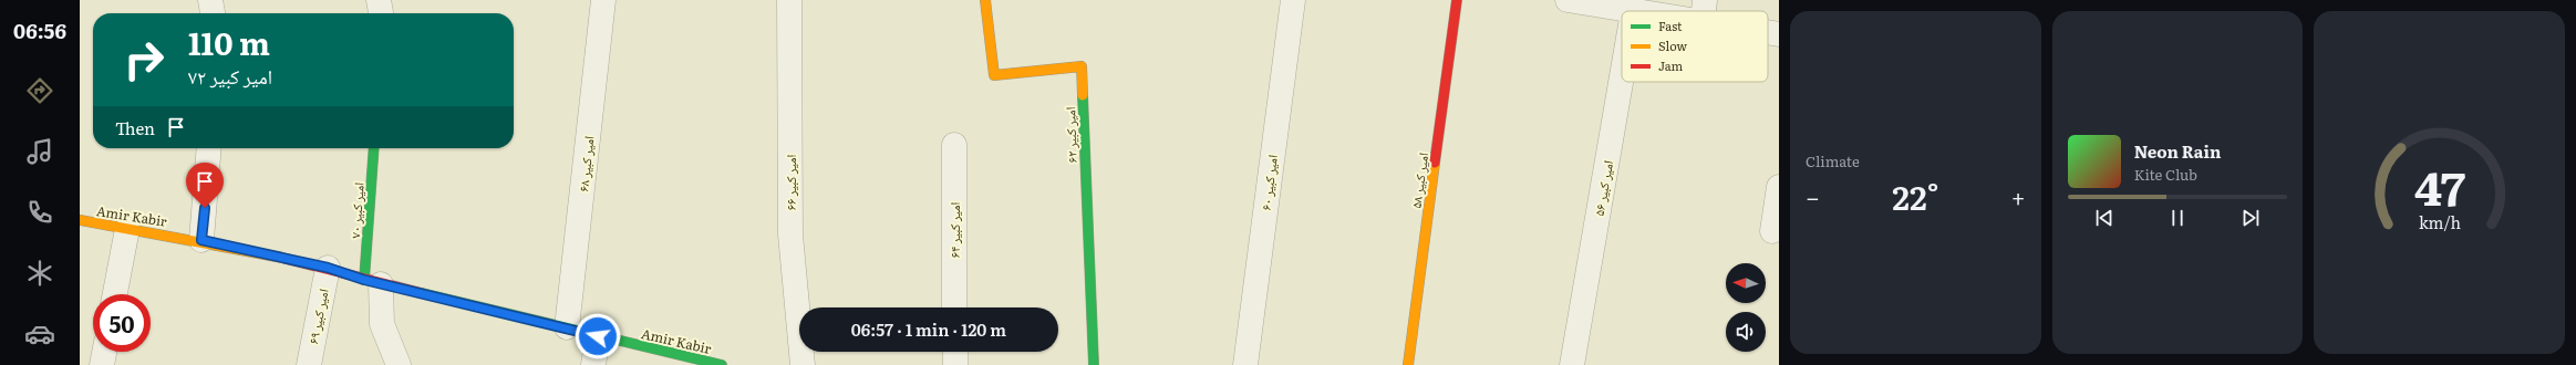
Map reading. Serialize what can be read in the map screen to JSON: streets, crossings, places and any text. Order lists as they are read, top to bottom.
{
  "streets": {
    "street": [
      "امیر کبیر ۶۲",
      "امیر کبیر ۶۸",
      "امیر کبیر ۵۸",
      "امیر کبیر ۶۶",
      "امیر کبیر ۶۰",
      "امیر کبیر ۵۶",
      "امیر کبیر ۷۰",
      "Amir Kabir",
      "امیر کبیر ۶۴",
      "امیر کبیر ۶۹"
    ]
  },
  "crossings": [
    ["امیر کبیر ۶۸", "Amir Kabir"],
    ["امیر کبیر ۷۰", "Amir Kabir"],
    ["Amir Kabir", "امیر کبیر ۶۹"]
  ],
  "legend": ["Fast", "Slow", "Jam"],
  "north": "left",
  "page": {
    "tabs": "06:56",
    "tile": "Climate",
    "turn": ["110 m", "امیر کبیر ۷۲"],
    "then": "Then",
    "song": ["Neon Rain", "Kite Club"],
    "heat": ["−", "22°", "+"],
    "limit": "50",
    "trip": "06:57 · 1 min · 120 m",
    "gauge": ["47", "km/h"]
  }
}
